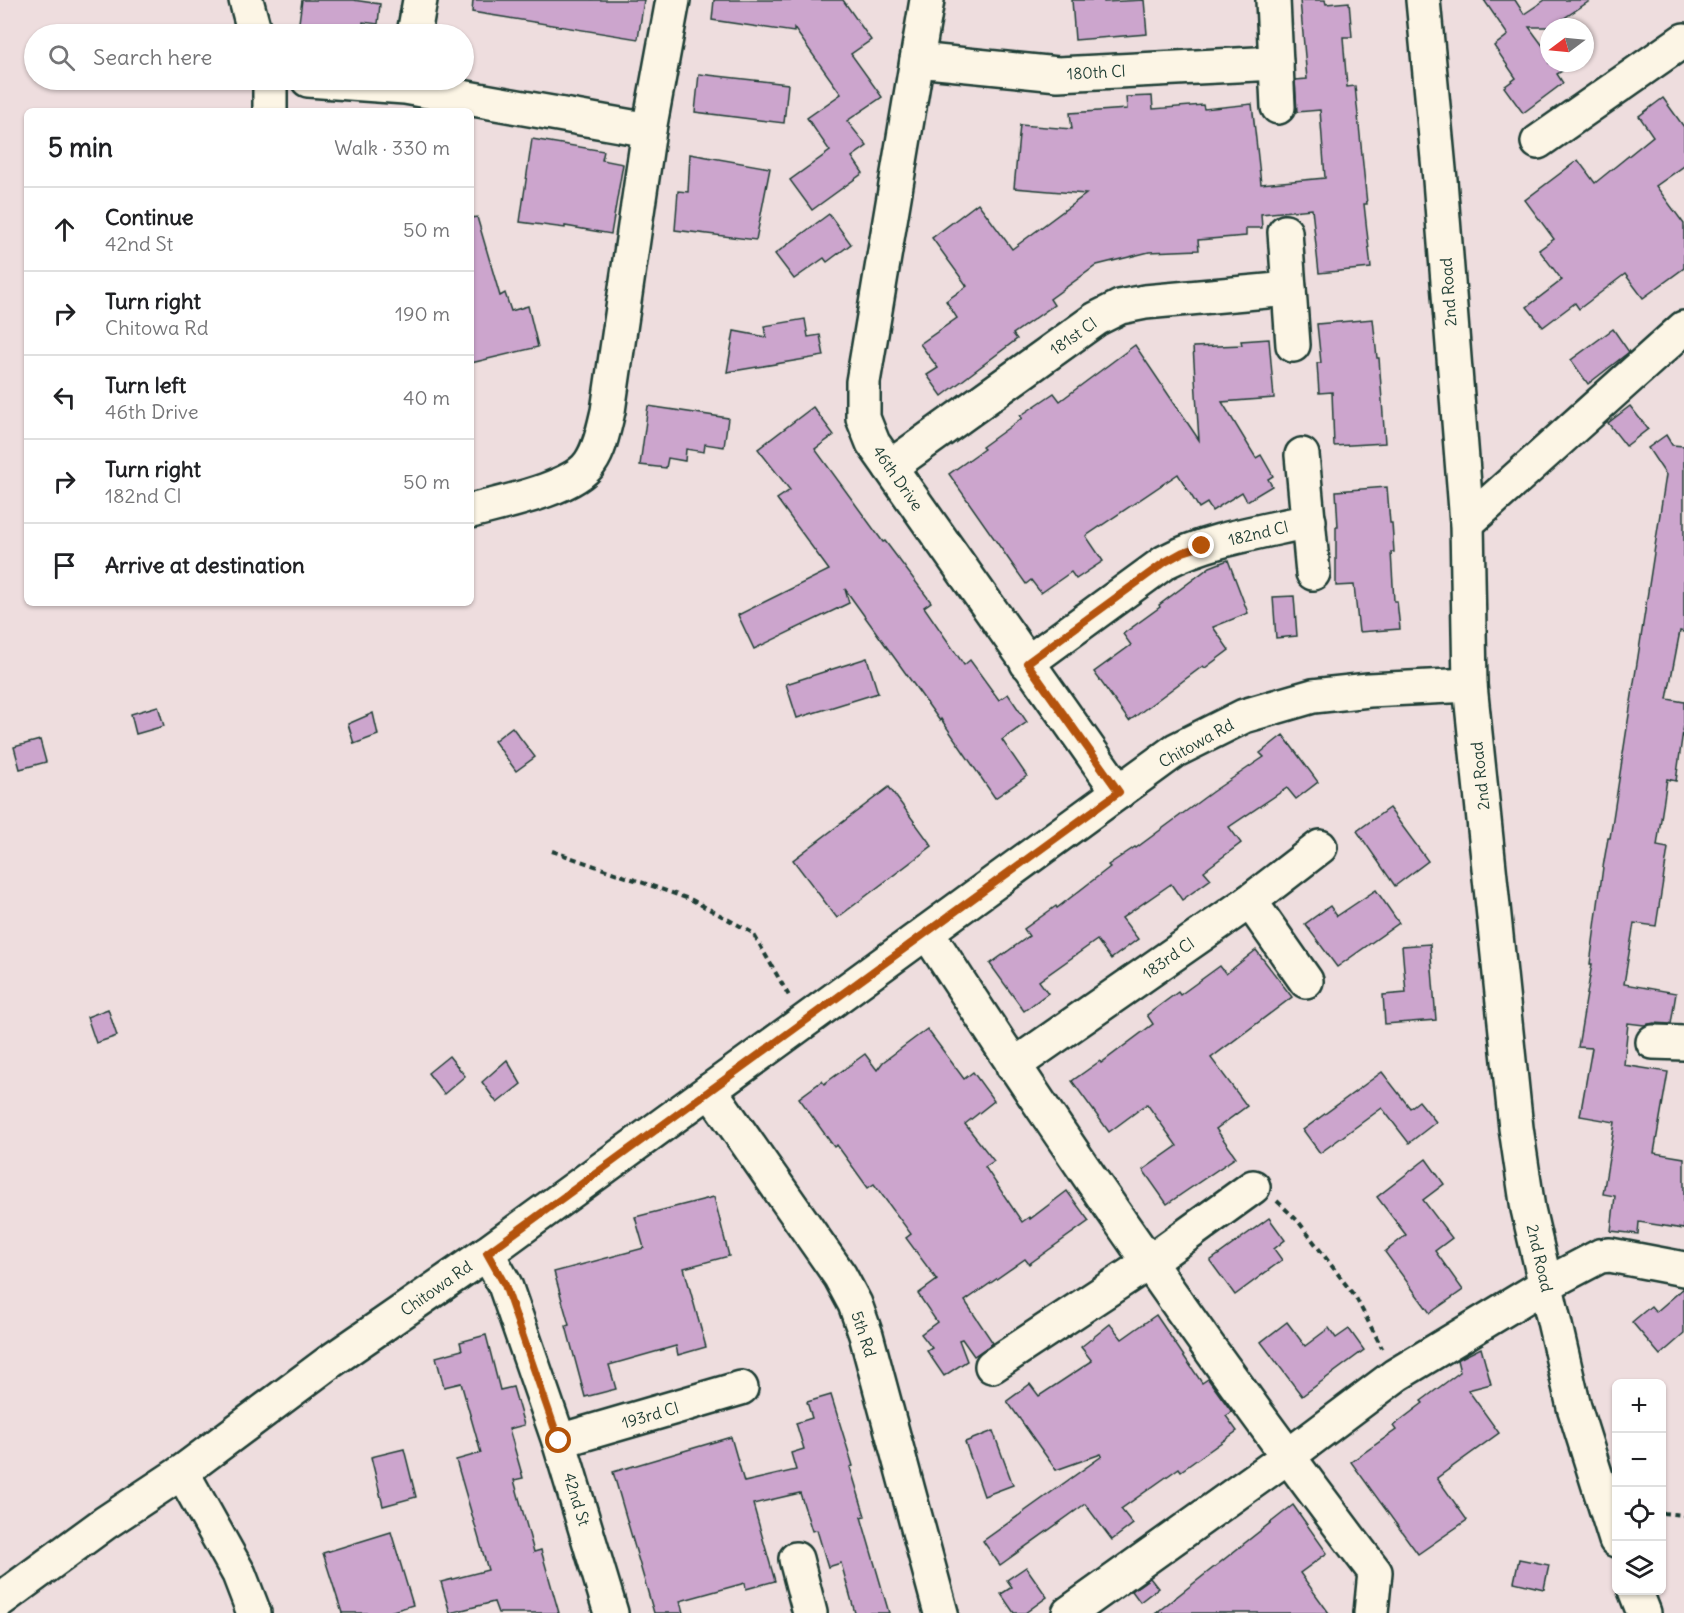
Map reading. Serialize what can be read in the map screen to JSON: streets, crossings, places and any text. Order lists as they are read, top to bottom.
{
  "streets": {
    "street": [
      "180th Cl",
      "2nd Road",
      "181st Cl",
      "46th Drive",
      "182nd Cl",
      "Chitowa Rd",
      "183rd Cl",
      "5th Rd",
      "193rd Cl",
      "42nd St"
    ]
  },
  "crossings": [
    ["180th Cl", "46th Drive"],
    ["2nd Road", "Chitowa Rd"],
    ["181st Cl", "46th Drive"],
    ["46th Drive", "182nd Cl"],
    ["46th Drive", "Chitowa Rd"],
    ["Chitowa Rd", "5th Rd"],
    ["Chitowa Rd", "42nd St"],
    ["193rd Cl", "42nd St"]
  ],
  "north": "left",
  "page": {
    "search": "Search here",
    "heading": ["5 min", "Walk · 330 m"],
    "list": [
      ["Continue", "42nd St", "50 m"],
      ["Turn right", "Chitowa Rd", "190 m"],
      ["Turn left", "46th Drive", "40 m"],
      ["Turn right", "182nd Cl", "50 m"],
      "Arrive at destination"
    ],
    "map_buttons": ["+", "−"]
  }
}
